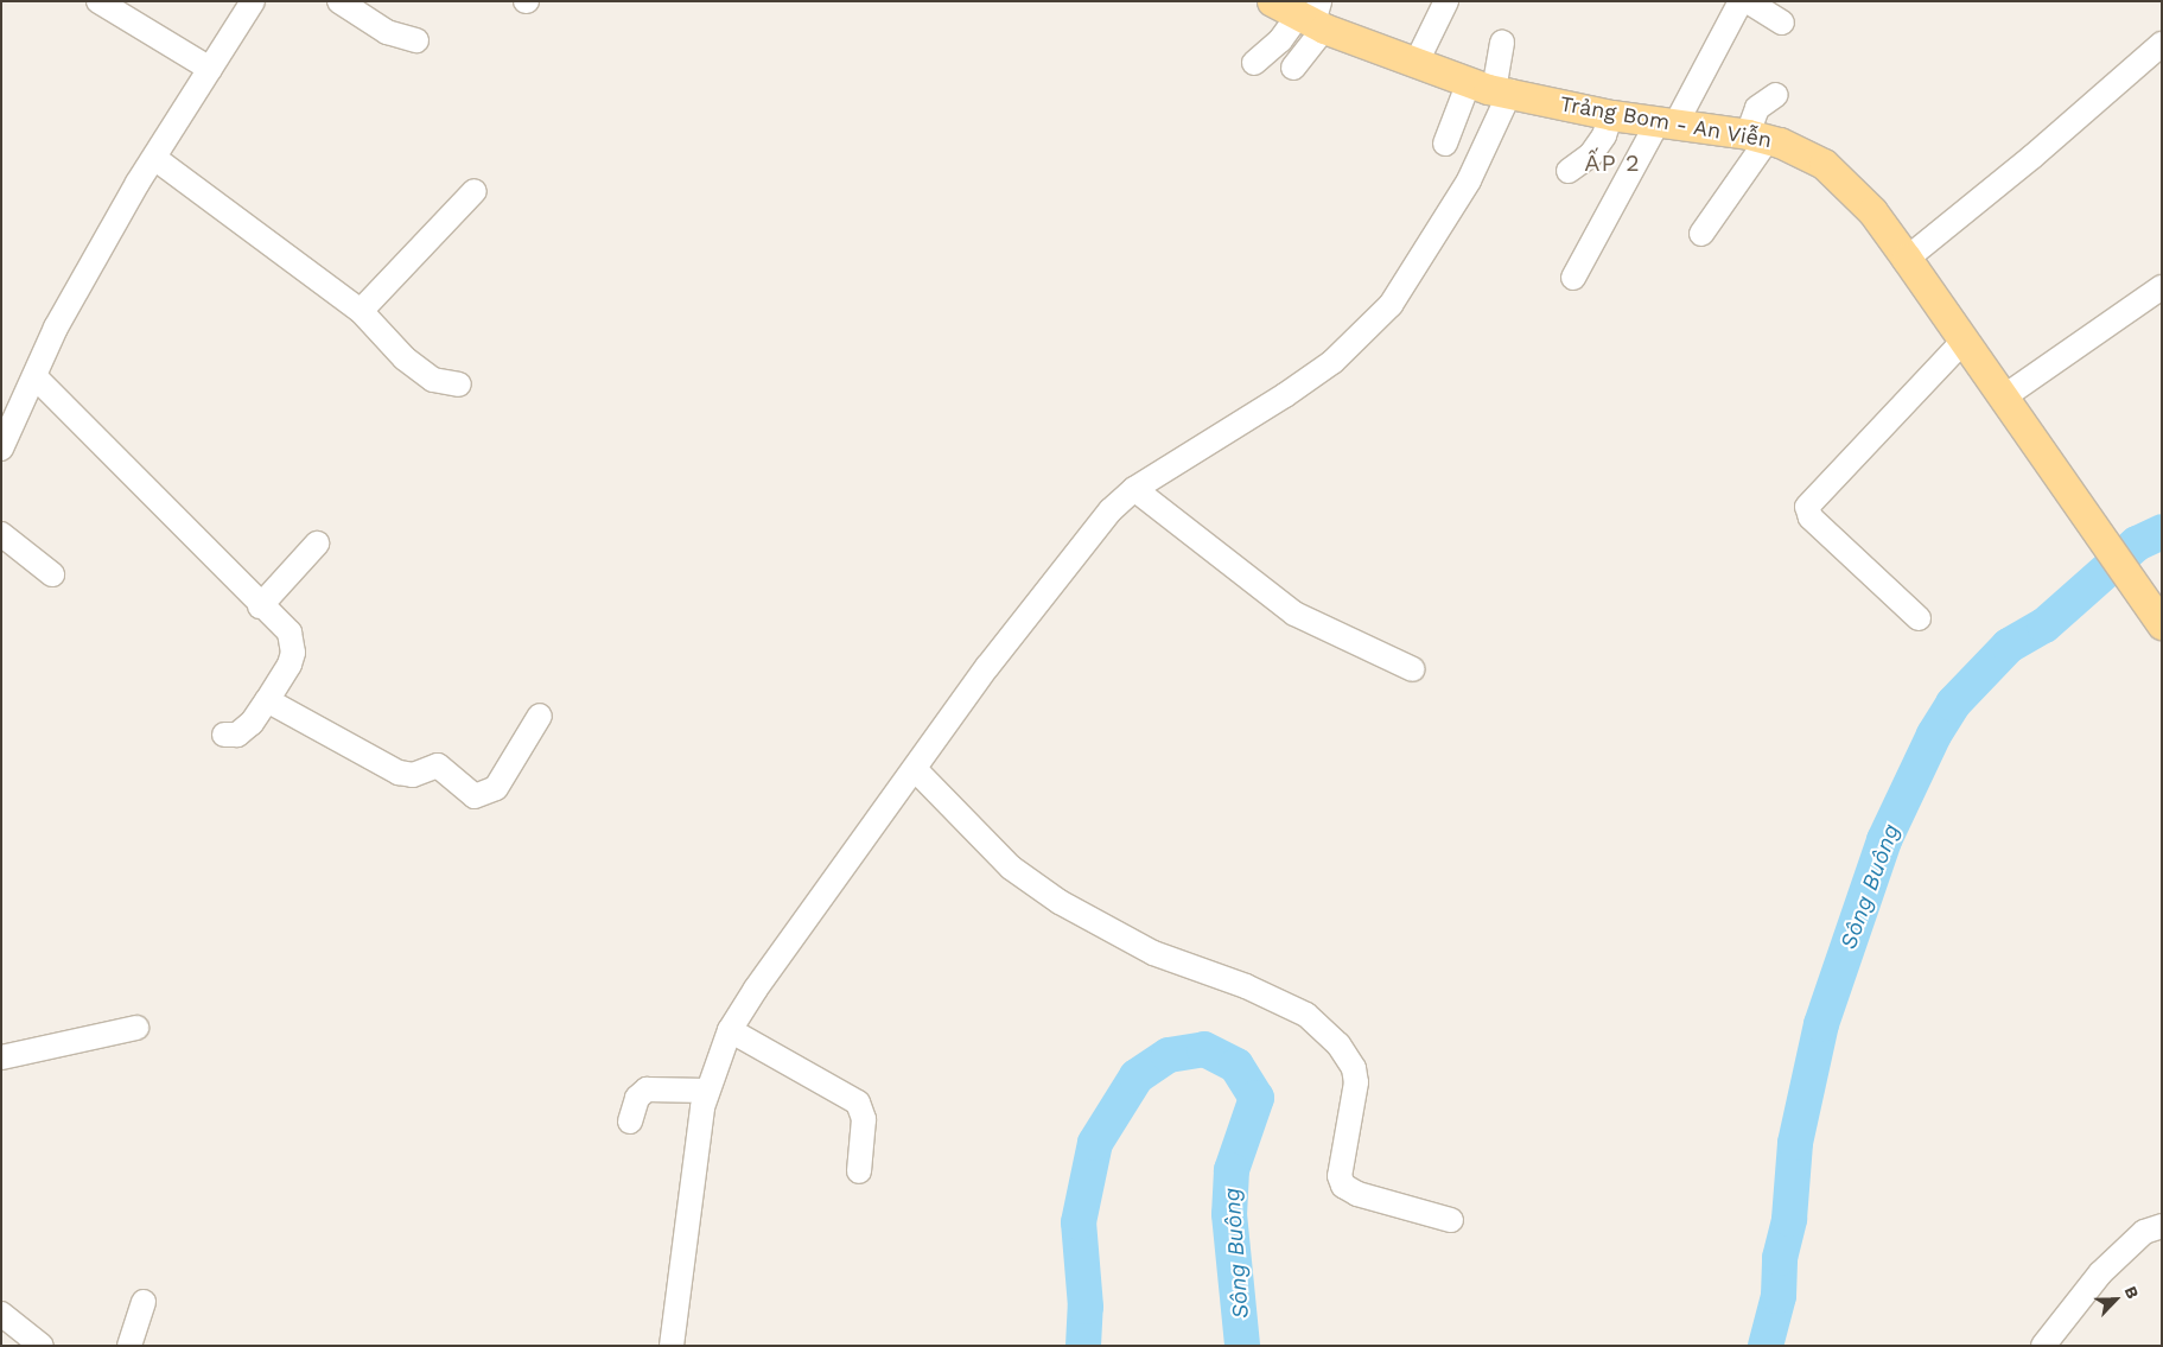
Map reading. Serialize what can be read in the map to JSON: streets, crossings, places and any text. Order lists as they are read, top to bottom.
{
  "streets": {
    "main road": ["Trảng Bom - An Viễn"]
  },
  "districts": ["ẤP 2"],
  "water": ["Sông Buông"],
  "north": "top right"
}
